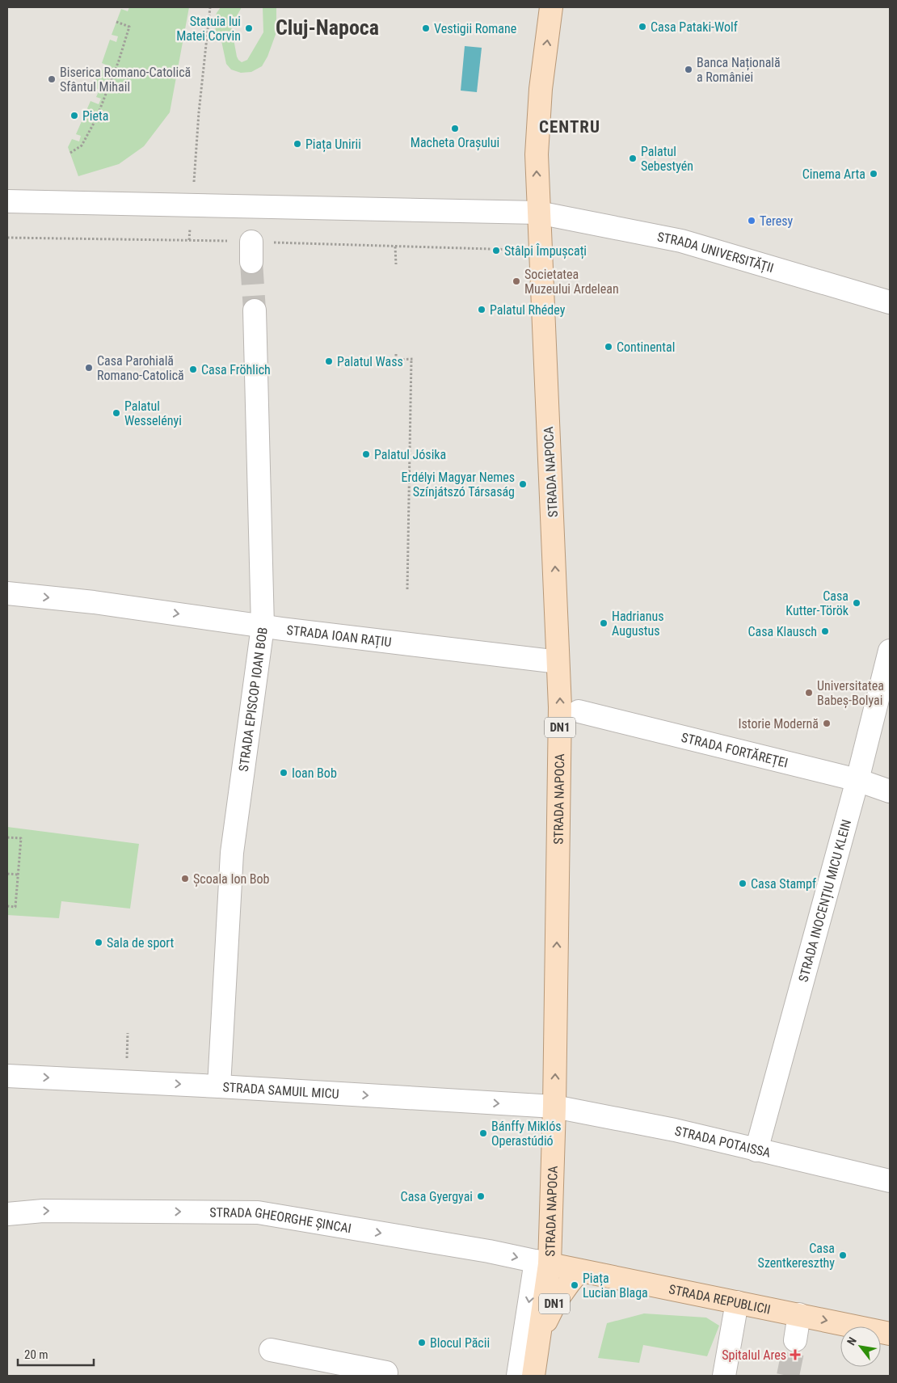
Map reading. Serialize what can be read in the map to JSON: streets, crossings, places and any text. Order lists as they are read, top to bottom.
{
  "streets": {
    "main road": ["STRADA NAPOCA", "DN1", "STRADA REPUBLICII"],
    "street": [
      "STRADA UNIVERSITĂȚII",
      "STRADA IOAN RAȚIU",
      "STRADA EPISCOP IOAN BOB",
      "STRADA FORTĂREȚEI",
      "STRADA INOCENȚIU MICU KLEIN",
      "STRADA SAMUIL MICU",
      "STRADA POTAISSA",
      "STRADA GHEORGHE ȘINCAI"
    ]
  },
  "crossings": [
    ["STRADA UNIVERSITĂȚII", "STRADA NAPOCA"],
    ["STRADA UNIVERSITĂȚII", "DN1"],
    ["STRADA NAPOCA", "DN1"],
    ["STRADA NAPOCA", "STRADA SAMUIL MICU"],
    ["STRADA NAPOCA", "STRADA POTAISSA"],
    ["STRADA NAPOCA", "STRADA GHEORGHE ȘINCAI"],
    ["STRADA NAPOCA", "STRADA REPUBLICII"],
    ["STRADA IOAN RAȚIU", "STRADA EPISCOP IOAN BOB"],
    ["STRADA EPISCOP IOAN BOB", "STRADA SAMUIL MICU"],
    ["DN1", "STRADA GHEORGHE ȘINCAI"],
    ["DN1", "STRADA REPUBLICII"],
    ["STRADA FORTĂREȚEI", "STRADA INOCENȚIU MICU KLEIN"],
    ["STRADA INOCENȚIU MICU KLEIN", "STRADA POTAISSA"],
    ["STRADA SAMUIL MICU", "STRADA POTAISSA"],
    ["STRADA GHEORGHE ȘINCAI", "STRADA REPUBLICII"]
  ],
  "one_way": [
    "STRADA NAPOCA",
    "STRADA IOAN RAȚIU",
    "STRADA SAMUIL MICU",
    "STRADA GHEORGHE ȘINCAI"
  ],
  "districts": ["Cluj-Napoca", "CENTRU"],
  "places": {
    "other": [
      "Casa Pataki-Wolf",
      "Statuia lui Matei Corvin",
      "Vestigii Romane",
      "Banca Națională a României",
      "Biserica Romano-Catolică Sfântul Mihail",
      "Pieta",
      "Macheta Orașului",
      "Piața Unirii",
      "Palatul Sebestyén",
      "Cinema Arta",
      "Teresy",
      "Stâlpi Împușcați",
      "Societatea Muzeului Ardelean",
      "Palatul Rhédey",
      "Continental",
      "Palatul Wass",
      "Casa Parohială Romano-Catolică",
      "Casa Fröhlich",
      "Palatul Wesselényi",
      "Palatul Jósika",
      "Erdélyi Magyar Nemes Színjátszó Társaság",
      "Casa Kutter-Török",
      "Hadrianus Augustus",
      "Casa Klausch",
      "Universitatea Babeș-Bolyai",
      "Istorie Modernă",
      "Ioan Bob",
      "Școala Ion Bob",
      "Casa Stampf",
      "Sala de sport",
      "Bánffy Miklós Operastúdió",
      "Casa Gyergyai",
      "Casa Szentkereszthy",
      "Piața Lucian Blaga",
      "Blocul Păcii"
    ],
    "health": ["Spitalul Ares"]
  },
  "scale_bar": "20 m",
  "north": "top left"
}
